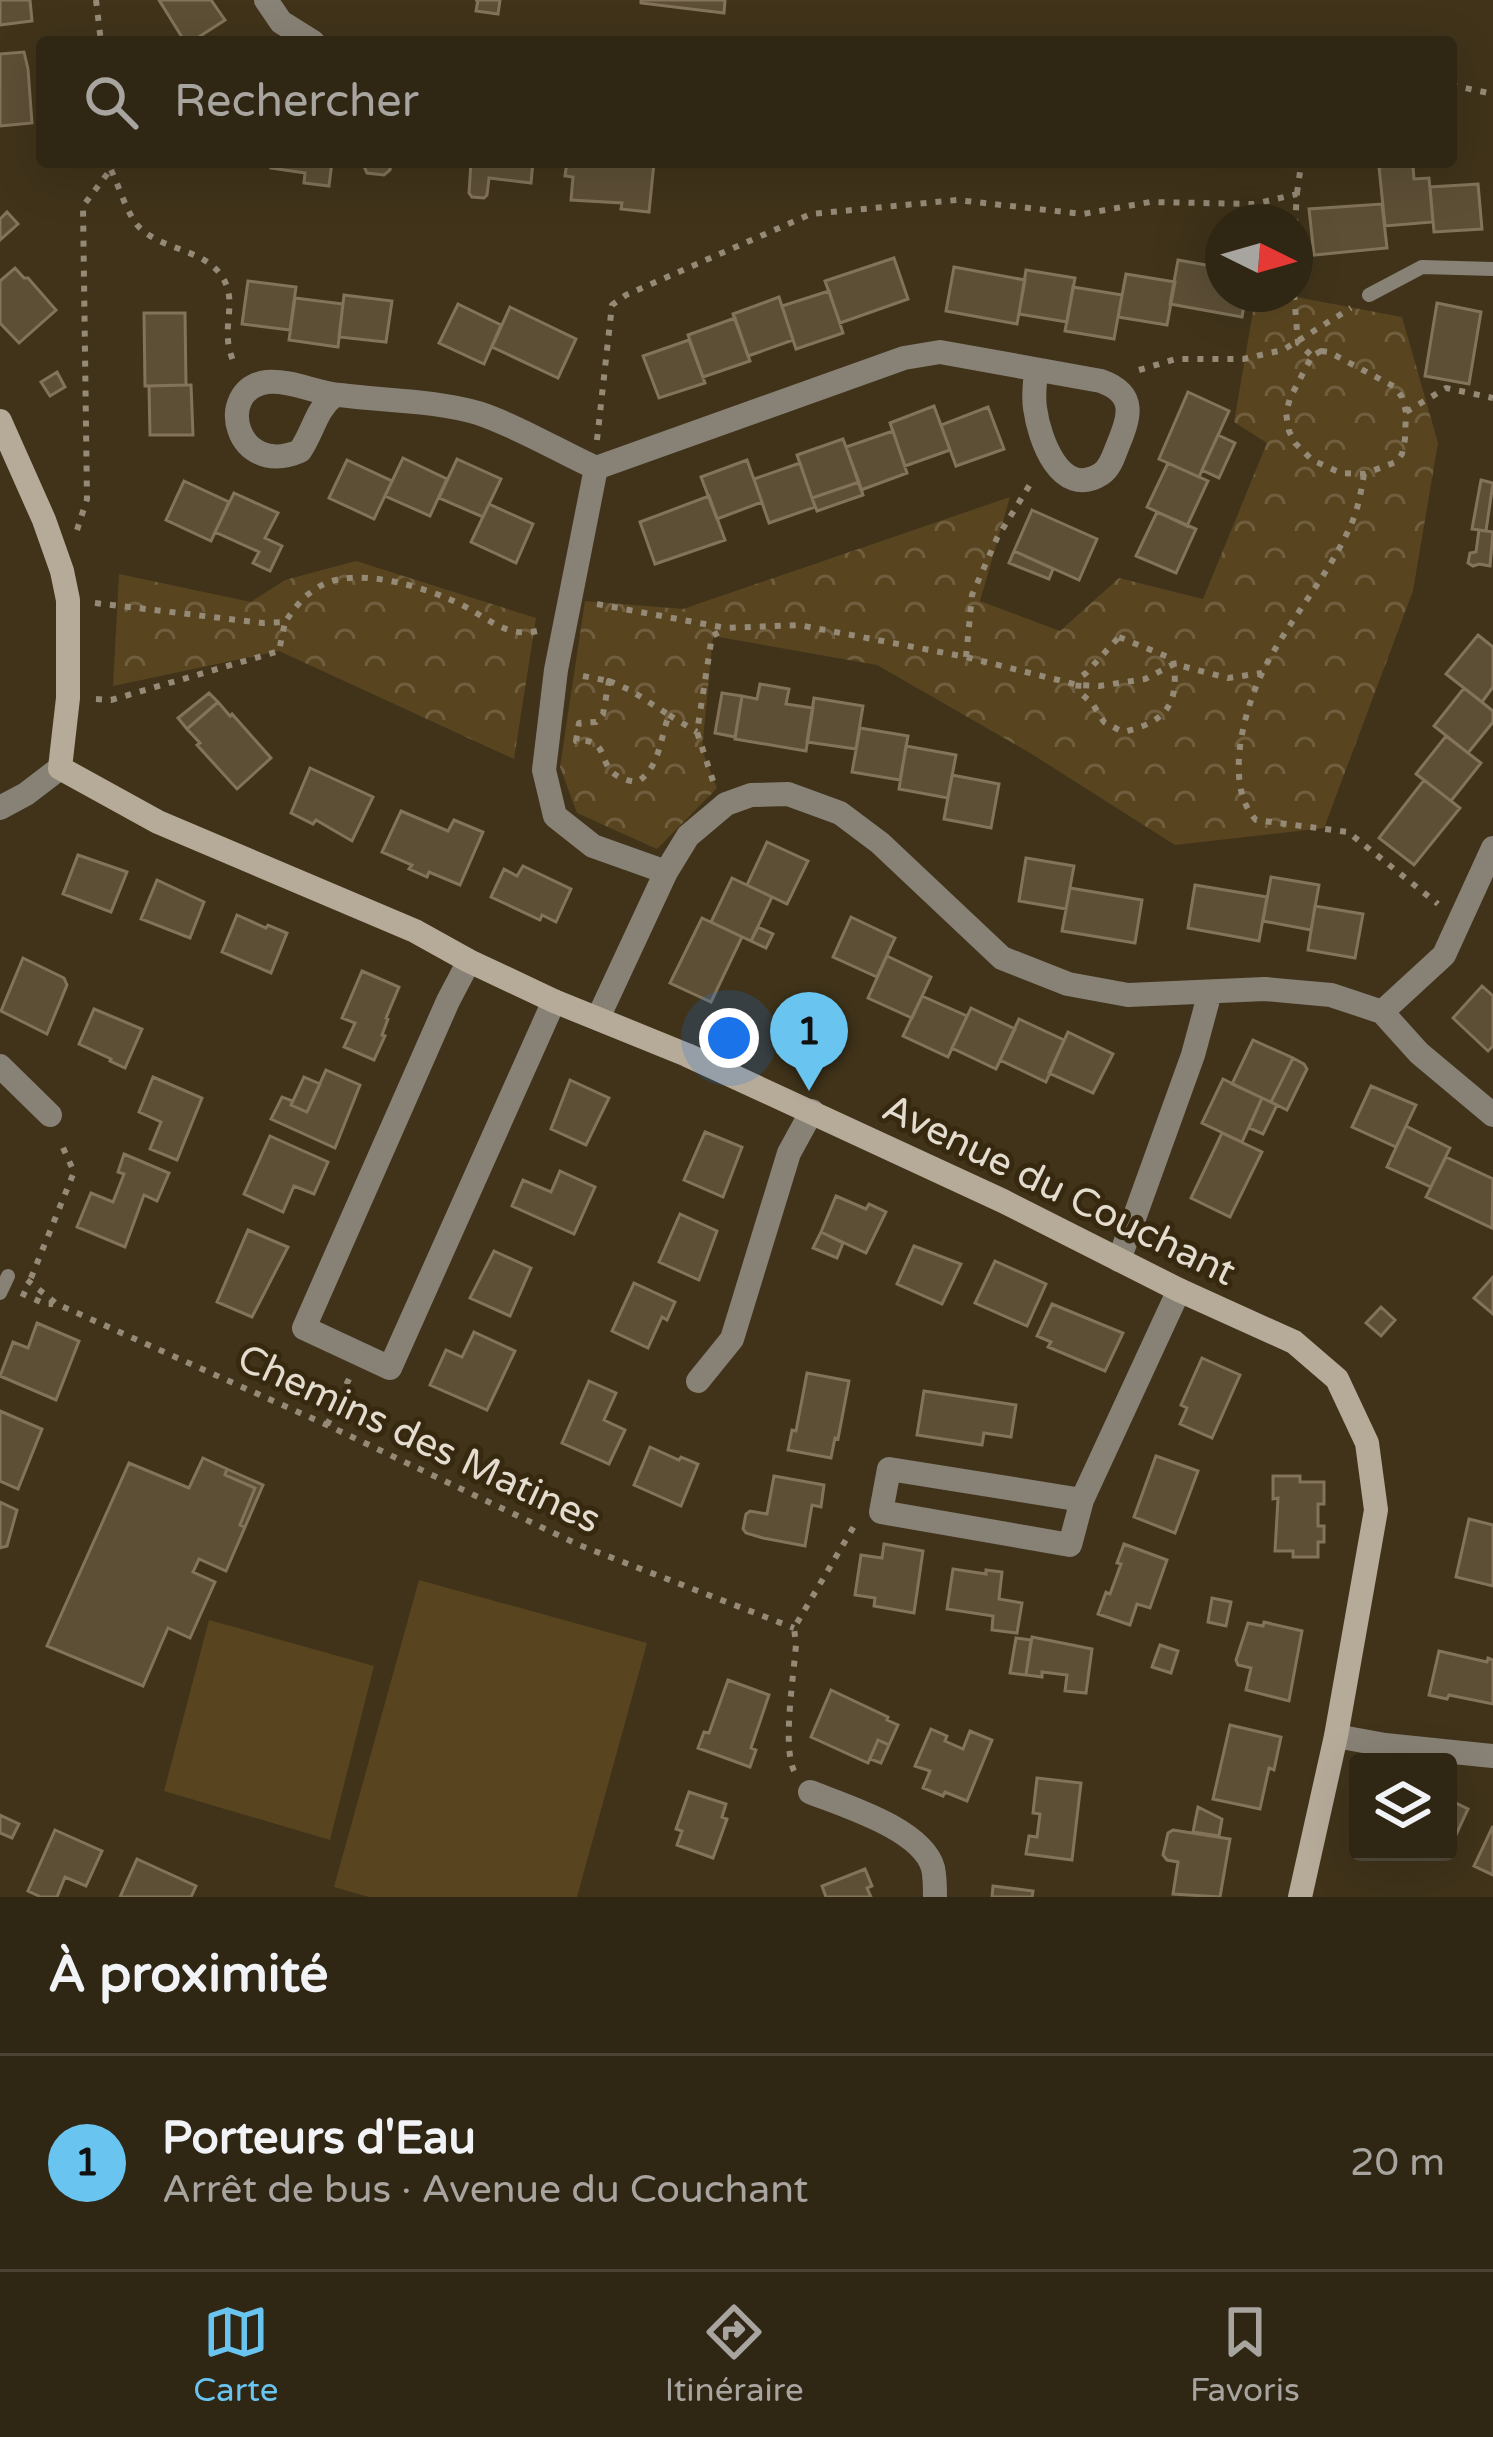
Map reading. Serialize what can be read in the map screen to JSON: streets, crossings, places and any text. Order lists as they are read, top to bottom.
{
  "streets": {
    "street": ["Avenue du Couchant"],
    "path": ["Chemins des Matines"]
  },
  "north": "right",
  "page": {
    "search": "Rechercher",
    "pins": "1",
    "heading": "À proximité",
    "list": [
      {
        "mark": "1",
        "name": "Porteurs d'Eau",
        "note": "Arrêt de bus · Avenue du Couchant",
        "value": "20 m"
      }
    ],
    "nav": ["Carte", "Itinéraire", "Favoris"]
  }
}
